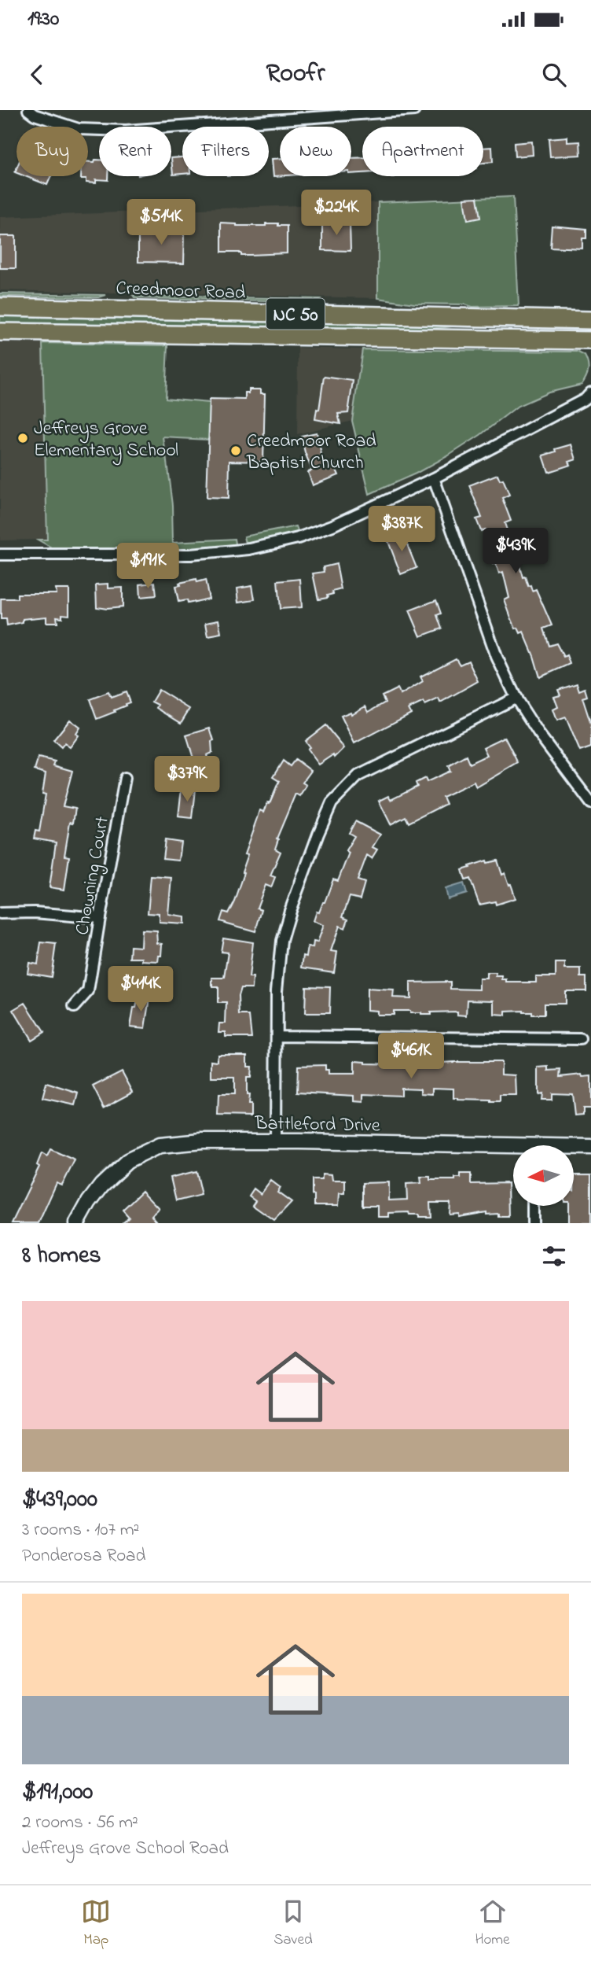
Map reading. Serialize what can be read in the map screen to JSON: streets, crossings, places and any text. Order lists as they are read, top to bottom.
{
  "streets": {
    "main road": ["Creedmoor Road", "NC 50"],
    "street": ["Chowning Court", "Battleford Drive"]
  },
  "places": ["Jeffreys Grove Elementary School", "Creedmoor Road Baptist Church"],
  "north": "left",
  "page": {
    "status": "19:30",
    "header": "Roofr",
    "chip": [
      "Buy",
      "Rent",
      "Filters",
      "New",
      "Apartment"
    ],
    "price": [
      "$224K",
      "$514K",
      "$387K",
      "$439K",
      "$191K",
      "$379K",
      "$414K",
      "$461K"
    ],
    "heading": "8 homes",
    "list": [
      {
        "name": "$439,000",
        "note": "3 rooms · 107 m² · Ponderosa Road"
      },
      {
        "name": "$191,000",
        "note": "2 rooms · 56 m² · Jeffreys Grove School Road"
      }
    ],
    "tabs": ["Map", "Saved", "Home"]
  }
}
